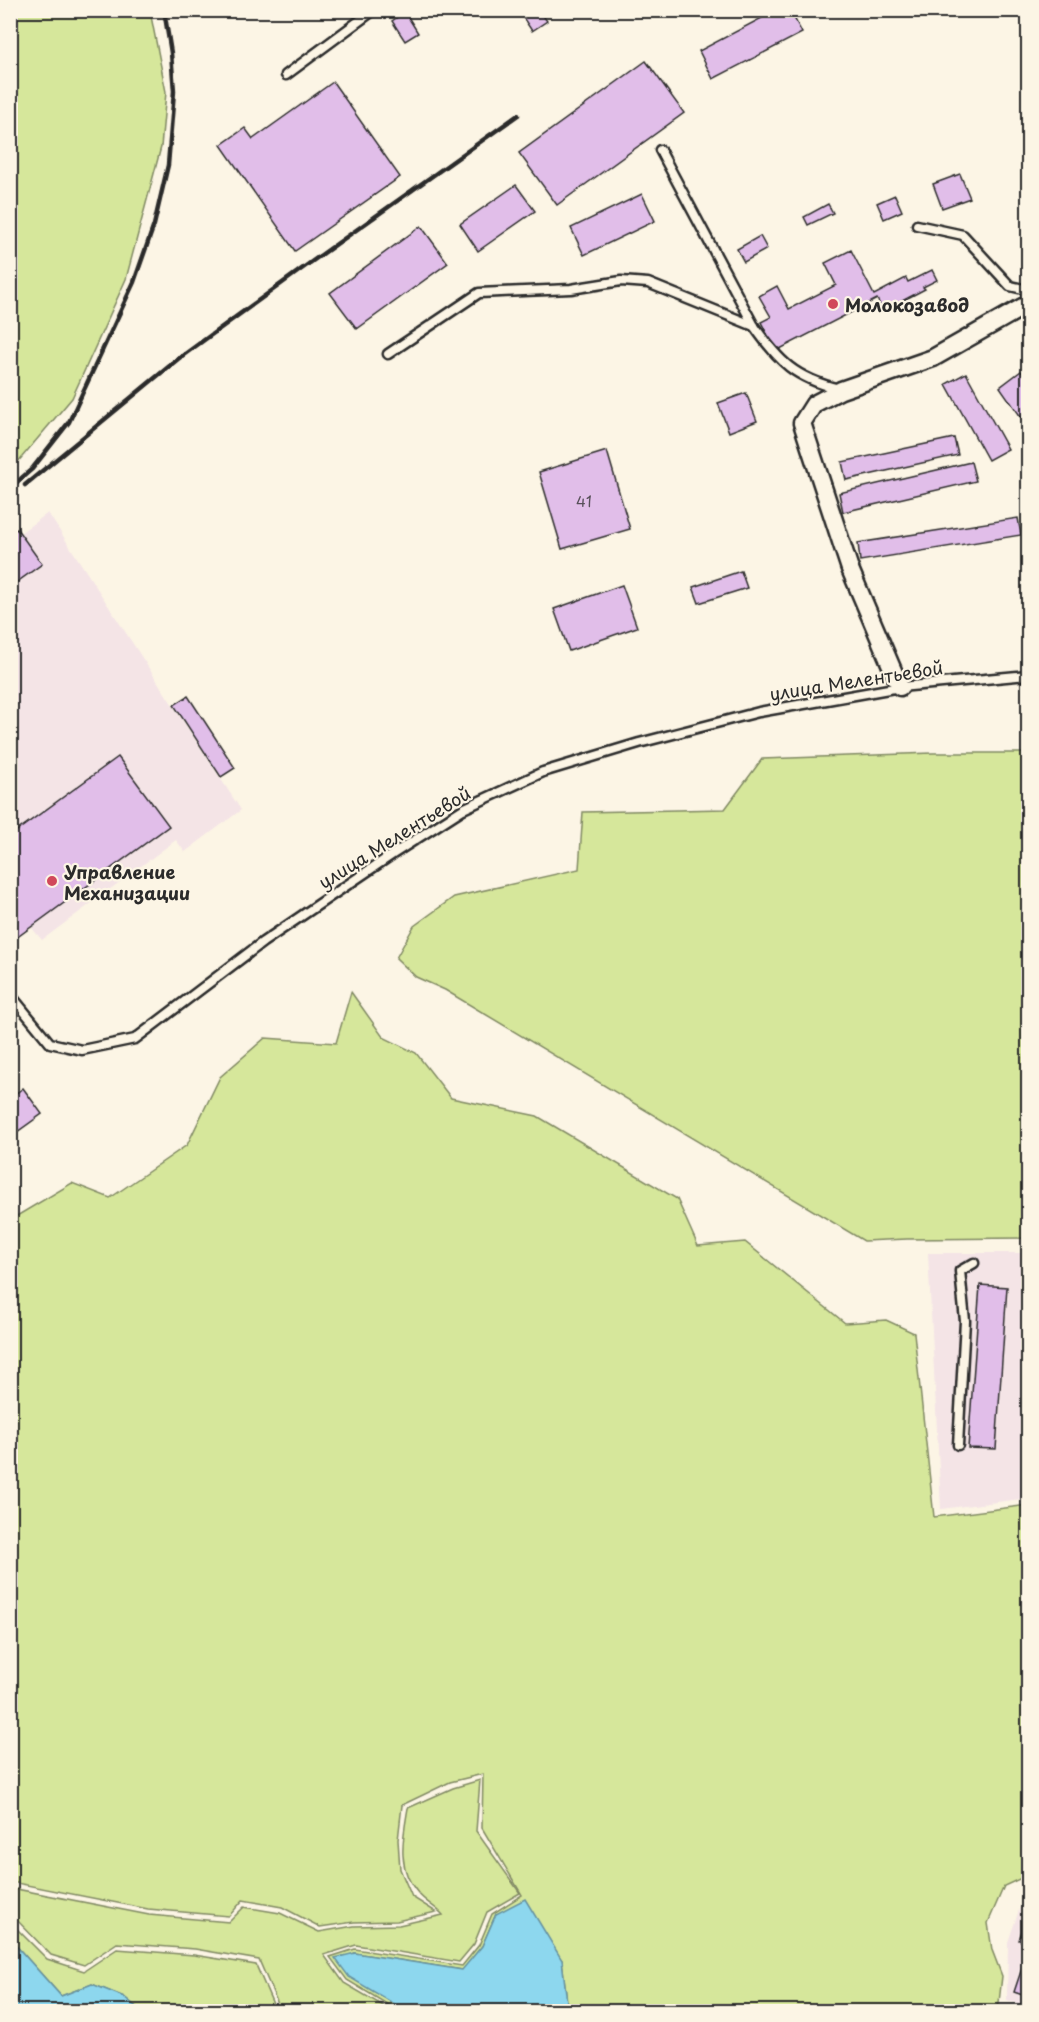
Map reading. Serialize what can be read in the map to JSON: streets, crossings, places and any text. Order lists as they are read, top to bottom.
{
  "streets": {
    "lane": ["улица Мелентьевой"]
  },
  "places": ["Молокозавод", "Управление Механизации"],
  "house_numbers": ["41"]
}
